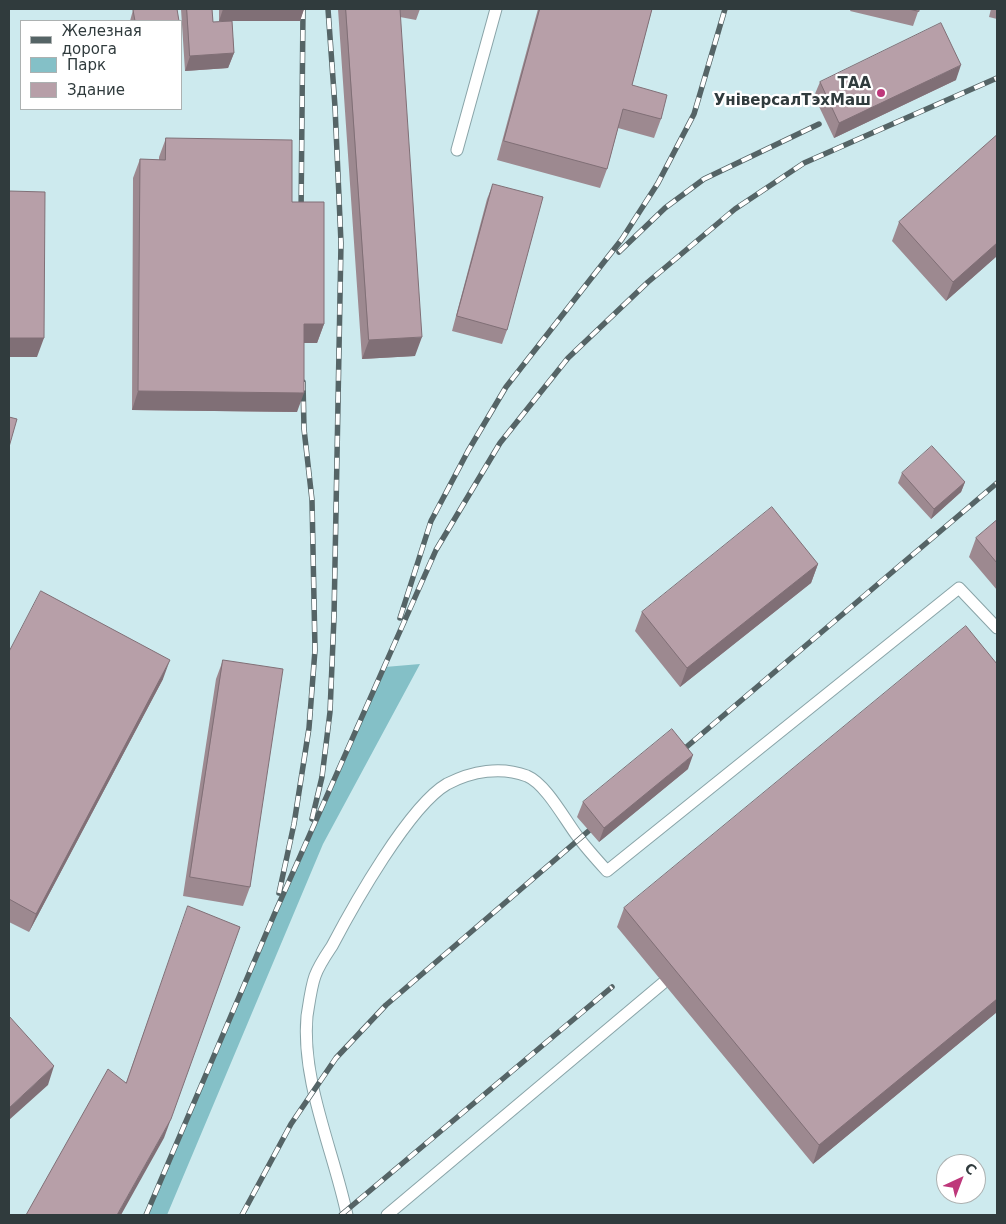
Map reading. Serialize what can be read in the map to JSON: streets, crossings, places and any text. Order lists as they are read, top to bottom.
{
  "places": ["ТАА УніверсалТэхМаш"],
  "legend": ["Железная дорога", "Парк", "Здание"],
  "north": "top right"
}
